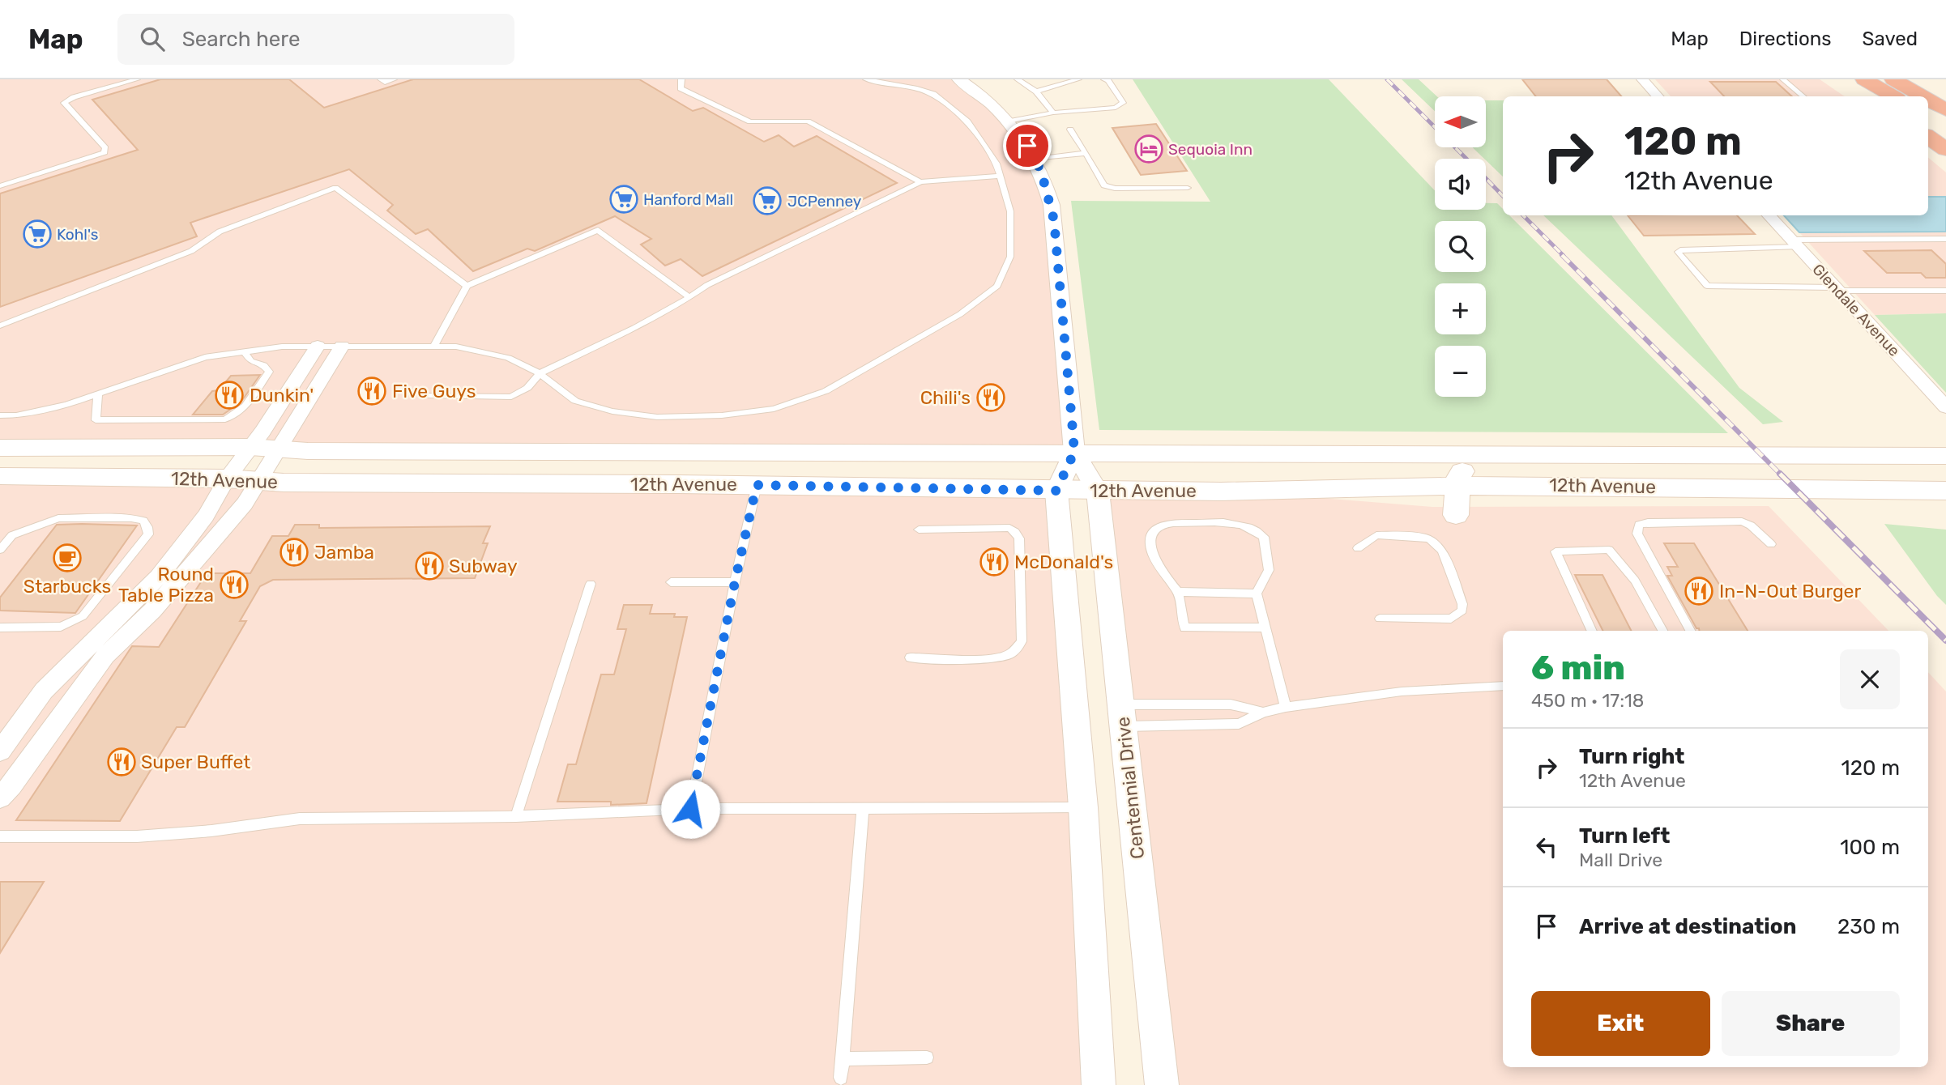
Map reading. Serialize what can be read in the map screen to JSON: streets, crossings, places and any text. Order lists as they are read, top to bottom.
{
  "streets": {
    "main road": ["12th Avenue"],
    "street": ["Glendale Avenue", "Centennial Drive"]
  },
  "crossings": [
    ["12th Avenue", "Centennial Drive"]
  ],
  "places": {
    "hotel": ["Sequoia Inn"],
    "supermarket": ["Hanford Mall", "JCPenney", "Kohl's"],
    "restaurant": [
      "Five Guys",
      "Dunkin'",
      "Chili's",
      "Jamba",
      "McDonald's",
      "Subway",
      "Round Table Pizza",
      "In-N-Out Burger",
      "Super Buffet"
    ],
    "cafe": ["Starbucks"]
  },
  "north": "left",
  "page": {
    "header": "Map",
    "search": "Search here",
    "nav": ["Map", "Directions", "Saved"],
    "map_buttons": ["+", "−"],
    "turn": ["120 m", "12th Avenue"],
    "heading": ["6 min", "450 m · 17:18"],
    "list": [
      {
        "name": "Turn right",
        "note": "12th Avenue",
        "value": "120 m"
      },
      {
        "name": "Turn left",
        "note": "Mall Drive",
        "value": "100 m"
      },
      {
        "name": "Arrive at destination",
        "value": "230 m"
      }
    ],
    "buttons": ["Exit", "Share"]
  }
}
